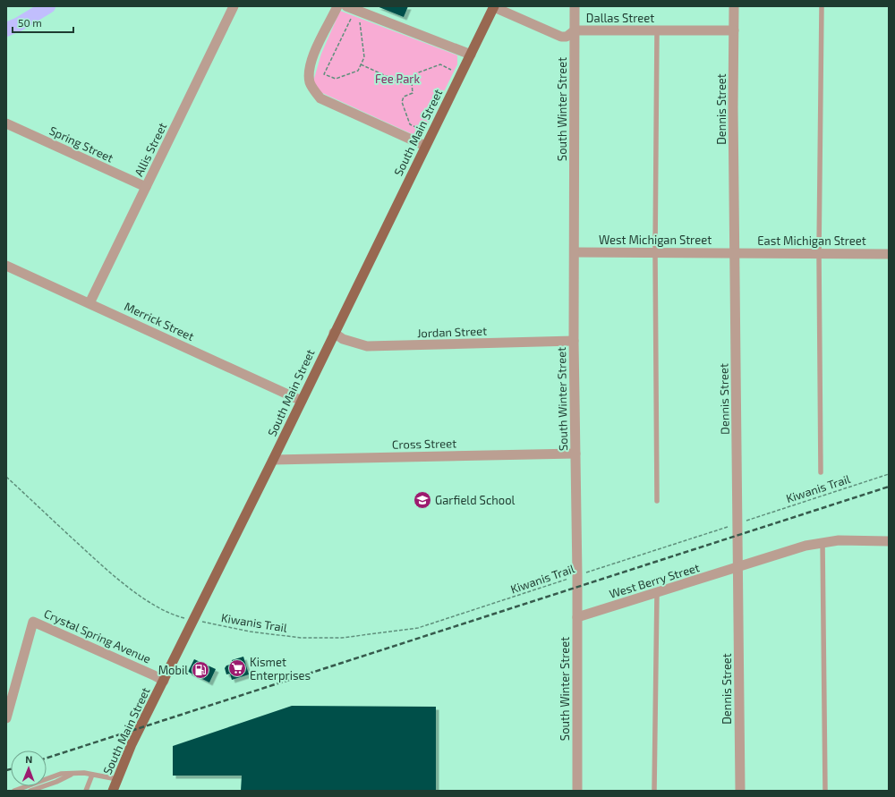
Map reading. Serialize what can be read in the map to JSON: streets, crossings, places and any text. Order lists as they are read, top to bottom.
{
  "streets": {
    "main road": ["South Main Street"],
    "street": [
      "Dallas Street",
      "South Winter Street",
      "Dennis Street",
      "Spring Street",
      "Allis Street",
      "West Michigan Street",
      "East Michigan Street",
      "Merrick Street",
      "Jordan Street",
      "Cross Street",
      "West Berry Street",
      "Crystal Spring Avenue"
    ],
    "path": ["Kiwanis Trail"]
  },
  "crossings": [
    ["Dallas Street", "South Winter Street"],
    ["Dallas Street", "Dennis Street"],
    ["Dallas Street", "South Main Street"],
    ["South Winter Street", "West Michigan Street"],
    ["South Winter Street", "Jordan Street"],
    ["South Winter Street", "Cross Street"],
    ["South Winter Street", "Kiwanis Trail"],
    ["South Winter Street", "West Berry Street"],
    ["Dennis Street", "West Michigan Street"],
    ["Dennis Street", "East Michigan Street"],
    ["Dennis Street", "Kiwanis Trail"],
    ["Dennis Street", "West Berry Street"],
    ["South Main Street", "Merrick Street"],
    ["South Main Street", "Jordan Street"],
    ["South Main Street", "Cross Street"],
    ["South Main Street", "Kiwanis Trail"],
    ["South Main Street", "Crystal Spring Avenue"],
    ["Spring Street", "Allis Street"],
    ["Allis Street", "Merrick Street"],
    ["West Michigan Street", "East Michigan Street"]
  ],
  "parks": ["Fee Park"],
  "places": {
    "school or university": ["Garfield School"],
    "supermarket": ["Kismet Enterprises"],
    "fuel station": ["Mobil"]
  },
  "scale_bar": "50 m",
  "north": "top"
}
